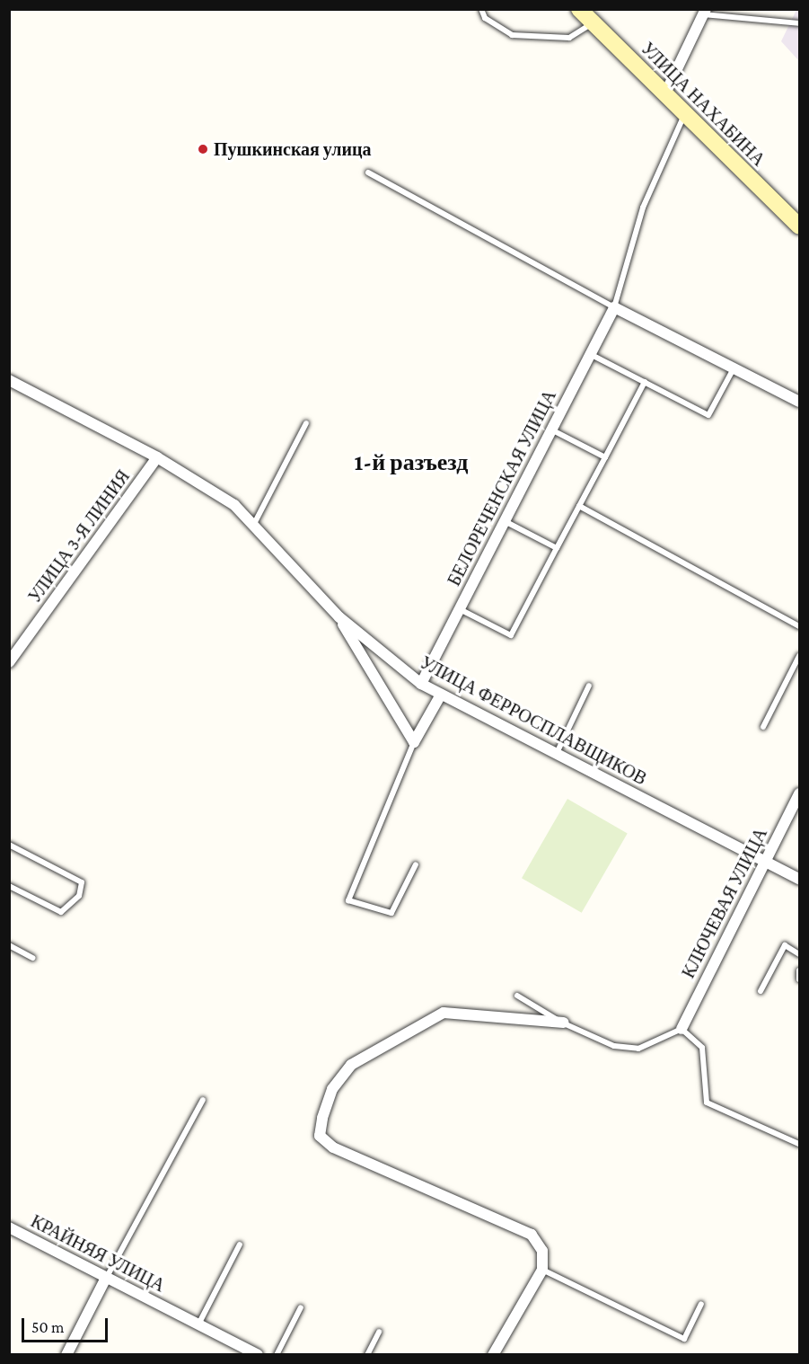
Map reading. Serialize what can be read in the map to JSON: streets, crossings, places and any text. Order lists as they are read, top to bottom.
{
  "streets": {
    "main road": ["УЛИЦА НАХАБИНА"],
    "street": [
      "БЕЛОРЕЧЕНСКАЯ УЛИЦА",
      "УЛИЦА 3-Я ЛИНИЯ",
      "УЛИЦА ФЕРРОСПЛАВЩИКОВ",
      "КЛЮЧЕВАЯ УЛИЦА",
      "КРАЙНЯЯ УЛИЦА"
    ]
  },
  "crossings": [
    ["БЕЛОРЕЧЕНСКАЯ УЛИЦА", "УЛИЦА ФЕРРОСПЛАВЩИКОВ"],
    ["УЛИЦА 3-Я ЛИНИЯ", "УЛИЦА ФЕРРОСПЛАВЩИКОВ"],
    ["УЛИЦА ФЕРРОСПЛАВЩИКОВ", "КЛЮЧЕВАЯ УЛИЦА"]
  ],
  "districts": ["1-й разъезд"],
  "places": ["Пушкинская улица"],
  "scale_bar": "50 m"
}
